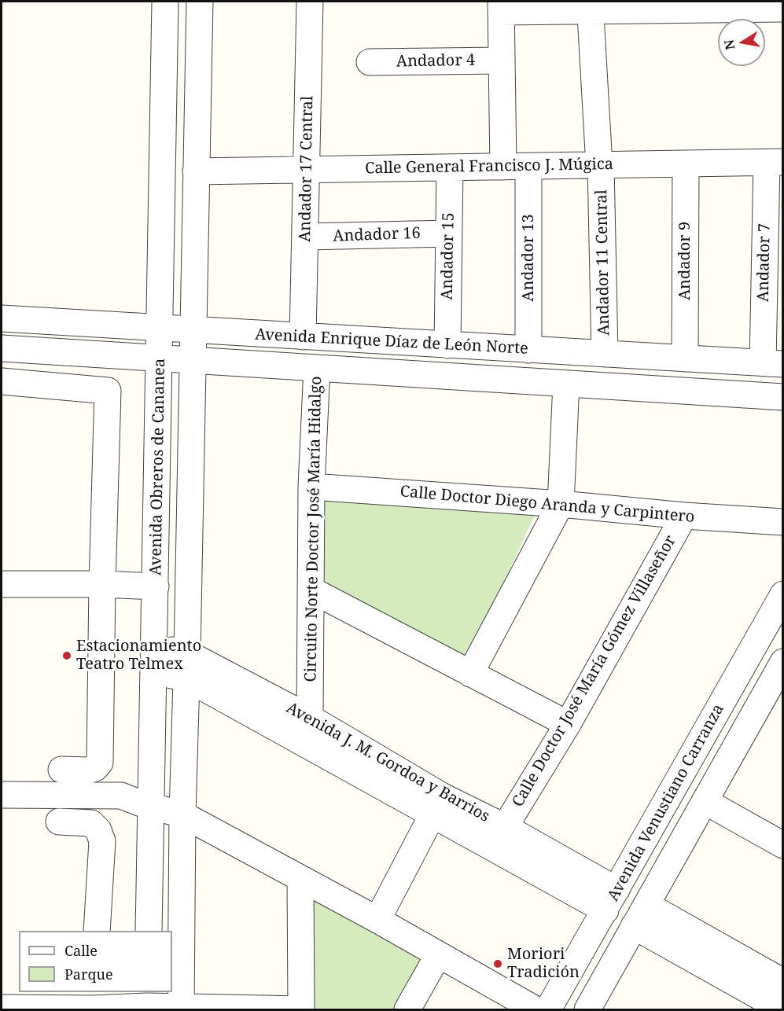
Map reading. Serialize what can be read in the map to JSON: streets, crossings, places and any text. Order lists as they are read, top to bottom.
{
  "streets": {
    "street": [
      "Andador 4",
      "Calle General Francisco J. Múgica",
      "Andador 17 Central",
      "Andador 16",
      "Andador 15",
      "Andador 13",
      "Andador 9",
      "Andador 11 Central",
      "Andador 7",
      "Avenida Enrique Díaz de León Norte",
      "Avenida Obreros de Cananea",
      "Calle Doctor Diego Aranda y Carpintero",
      "Circuito Norte Doctor José María Hidalgo",
      "Calle Doctor José María Gómez Villaseñor",
      "Avenida J. M. Gordoa y Barrios",
      "Avenida Venustiano Carranza"
    ]
  },
  "crossings": [
    ["Andador 4", "Andador 13"],
    ["Calle General Francisco J. Múgica", "Andador 17 Central"],
    ["Calle General Francisco J. Múgica", "Andador 15"],
    ["Calle General Francisco J. Múgica", "Andador 13"],
    ["Calle General Francisco J. Múgica", "Andador 9"],
    ["Calle General Francisco J. Múgica", "Andador 11 Central"],
    ["Calle General Francisco J. Múgica", "Andador 7"],
    ["Calle General Francisco J. Múgica", "Avenida Obreros de Cananea"],
    ["Andador 17 Central", "Andador 16"],
    ["Andador 17 Central", "Avenida Enrique Díaz de León Norte"],
    ["Andador 16", "Andador 15"],
    ["Andador 15", "Avenida Enrique Díaz de León Norte"],
    ["Andador 13", "Avenida Enrique Díaz de León Norte"],
    ["Andador 9", "Avenida Enrique Díaz de León Norte"],
    ["Andador 11 Central", "Avenida Enrique Díaz de León Norte"],
    ["Andador 7", "Avenida Enrique Díaz de León Norte"],
    ["Avenida Enrique Díaz de León Norte", "Avenida Obreros de Cananea"],
    ["Avenida Enrique Díaz de León Norte", "Circuito Norte Doctor José María Hidalgo"],
    ["Avenida Obreros de Cananea", "Avenida J. M. Gordoa y Barrios"],
    ["Calle Doctor Diego Aranda y Carpintero", "Circuito Norte Doctor José María Hidalgo"],
    ["Calle Doctor Diego Aranda y Carpintero", "Calle Doctor José María Gómez Villaseñor"],
    ["Circuito Norte Doctor José María Hidalgo", "Avenida J. M. Gordoa y Barrios"],
    ["Calle Doctor José María Gómez Villaseñor", "Avenida J. M. Gordoa y Barrios"],
    ["Avenida J. M. Gordoa y Barrios", "Avenida Venustiano Carranza"]
  ],
  "places": ["Estacionamiento Teatro Telmex", "Moriori Tradición"],
  "legend": ["Calle", "Parque"],
  "north": "left"
}
